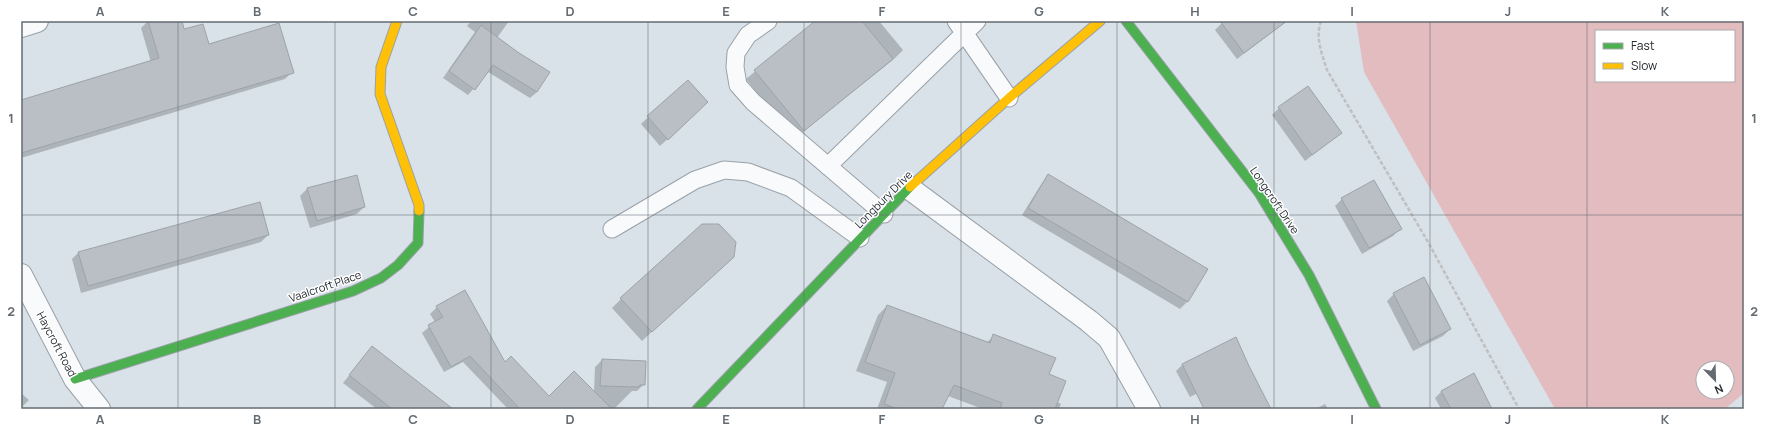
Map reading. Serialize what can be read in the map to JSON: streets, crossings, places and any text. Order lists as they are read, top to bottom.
{
  "streets": {
    "street": [
      "Longbury Drive",
      "Longcroft Drive",
      "Vaalcroft Place",
      "Haycroft Road"
    ]
  },
  "crossings": [
    ["Vaalcroft Place", "Haycroft Road"]
  ],
  "legend": ["Fast", "Slow"],
  "north": "bottom right",
  "grid": {
    "columns": [
      "A",
      "B",
      "C",
      "D",
      "E",
      "F",
      "G",
      "H",
      "I",
      "J",
      "K"
    ],
    "rows": ["1", "2"]
  }
}
